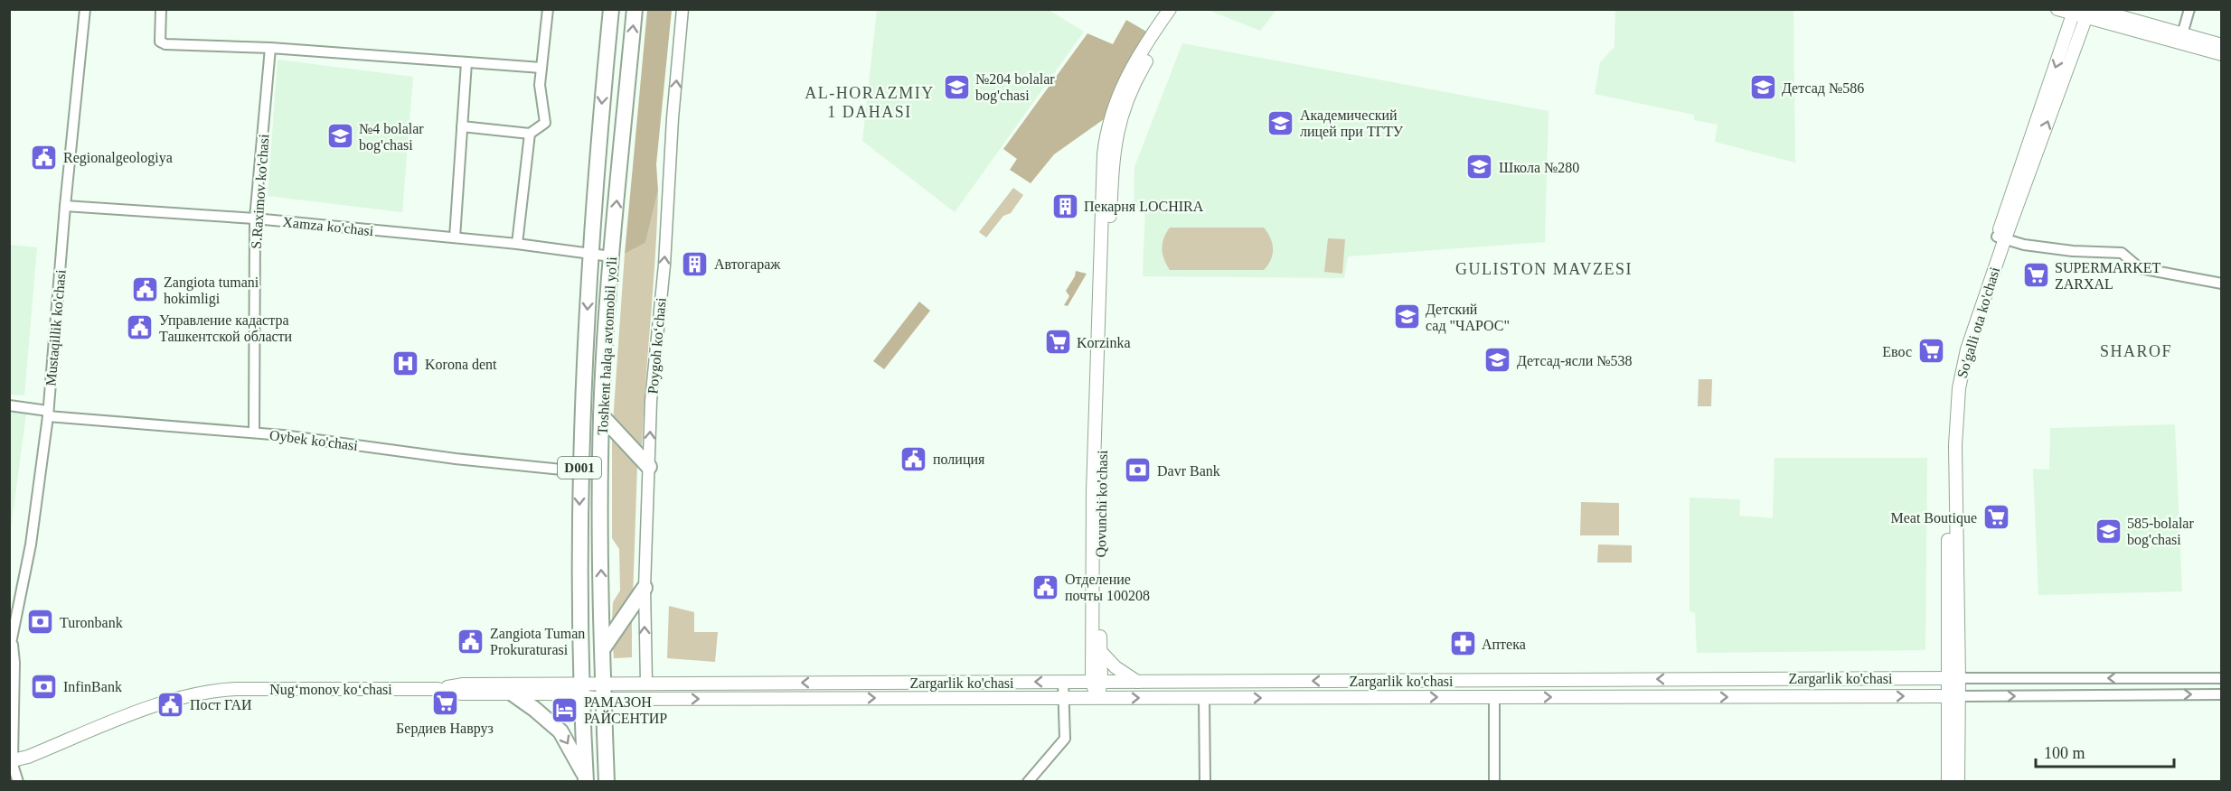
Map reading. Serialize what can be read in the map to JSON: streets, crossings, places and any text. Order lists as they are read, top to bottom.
{
  "streets": {
    "highway": ["Toshkent halqa avtomobil yo'li", "D001"],
    "main road": [
      "So'galli ota ko'chasi",
      "Qovunchi ko'chasi",
      "Zargarlik ko'chasi",
      "Nugʻmonov koʻchasi"
    ],
    "street": [
      "S.Raximov ko'chasi",
      "Xamza ko'chasi",
      "Mustaqillik ko'chasi",
      "Poygoh koʻchasi",
      "Oybek ko'chasi"
    ]
  },
  "crossings": [
    ["S.Raximov ko'chasi", "Xamza ko'chasi"],
    ["S.Raximov ko'chasi", "Oybek ko'chasi"],
    ["Xamza ko'chasi", "Mustaqillik ko'chasi"],
    ["Xamza ko'chasi", "Toshkent halqa avtomobil yo'li"],
    ["So'galli ota ko'chasi", "Zargarlik ko'chasi"],
    ["Mustaqillik ko'chasi", "Oybek ko'chasi"],
    ["Mustaqillik ko'chasi", "Nugʻmonov koʻchasi"],
    ["Toshkent halqa avtomobil yo'li", "Oybek ko'chasi"],
    ["Toshkent halqa avtomobil yo'li", "Zargarlik ko'chasi"],
    ["Toshkent halqa avtomobil yo'li", "Nugʻmonov koʻchasi"],
    ["Poygoh koʻchasi", "Zargarlik ko'chasi"],
    ["Qovunchi ko'chasi", "Zargarlik ko'chasi"],
    ["Zargarlik ko'chasi", "Nugʻmonov koʻchasi"]
  ],
  "one_way": ["Poygoh koʻchasi"],
  "districts": ["AL-HORAZMIY 1 DAHASI", "GULISTON MAVZESI", "SHAROF"],
  "places": {
    "school or university": [
      "№204 bolalar bog'chasi",
      "Детсад №586",
      "Академический лицей при ТГТУ",
      "№4 bolalar bog'chasi",
      "Школа №280",
      "Детский сад \"ЧАРОС\"",
      "Детсад-ясли №538",
      "585-bolalar bog'chasi"
    ],
    "public building": [
      "Regionalgeologiya",
      "Zangiota tumani hokimligi",
      "Управление кадастра Ташкентской области",
      "полиция",
      "Отделение почты 100208",
      "Zangiota Tuman Prokuraturasi",
      "Пост ГАИ"
    ],
    "building": ["Пекарня LOCHIRA", "Автогараж"],
    "supermarket": [
      "SUPERMARKET ZARXAL",
      "Korzinka",
      "Евос",
      "Meat Boutique",
      "Бердиев Навруз"
    ],
    "hospital": ["Korona dent"],
    "bank": ["Davr Bank", "Turonbank", "InfinBank"],
    "pharmacy": ["Аптека"],
    "hotel": ["РАМАЗОН РАЙСЕНТИР"]
  },
  "scale_bar": "100 m"
}
